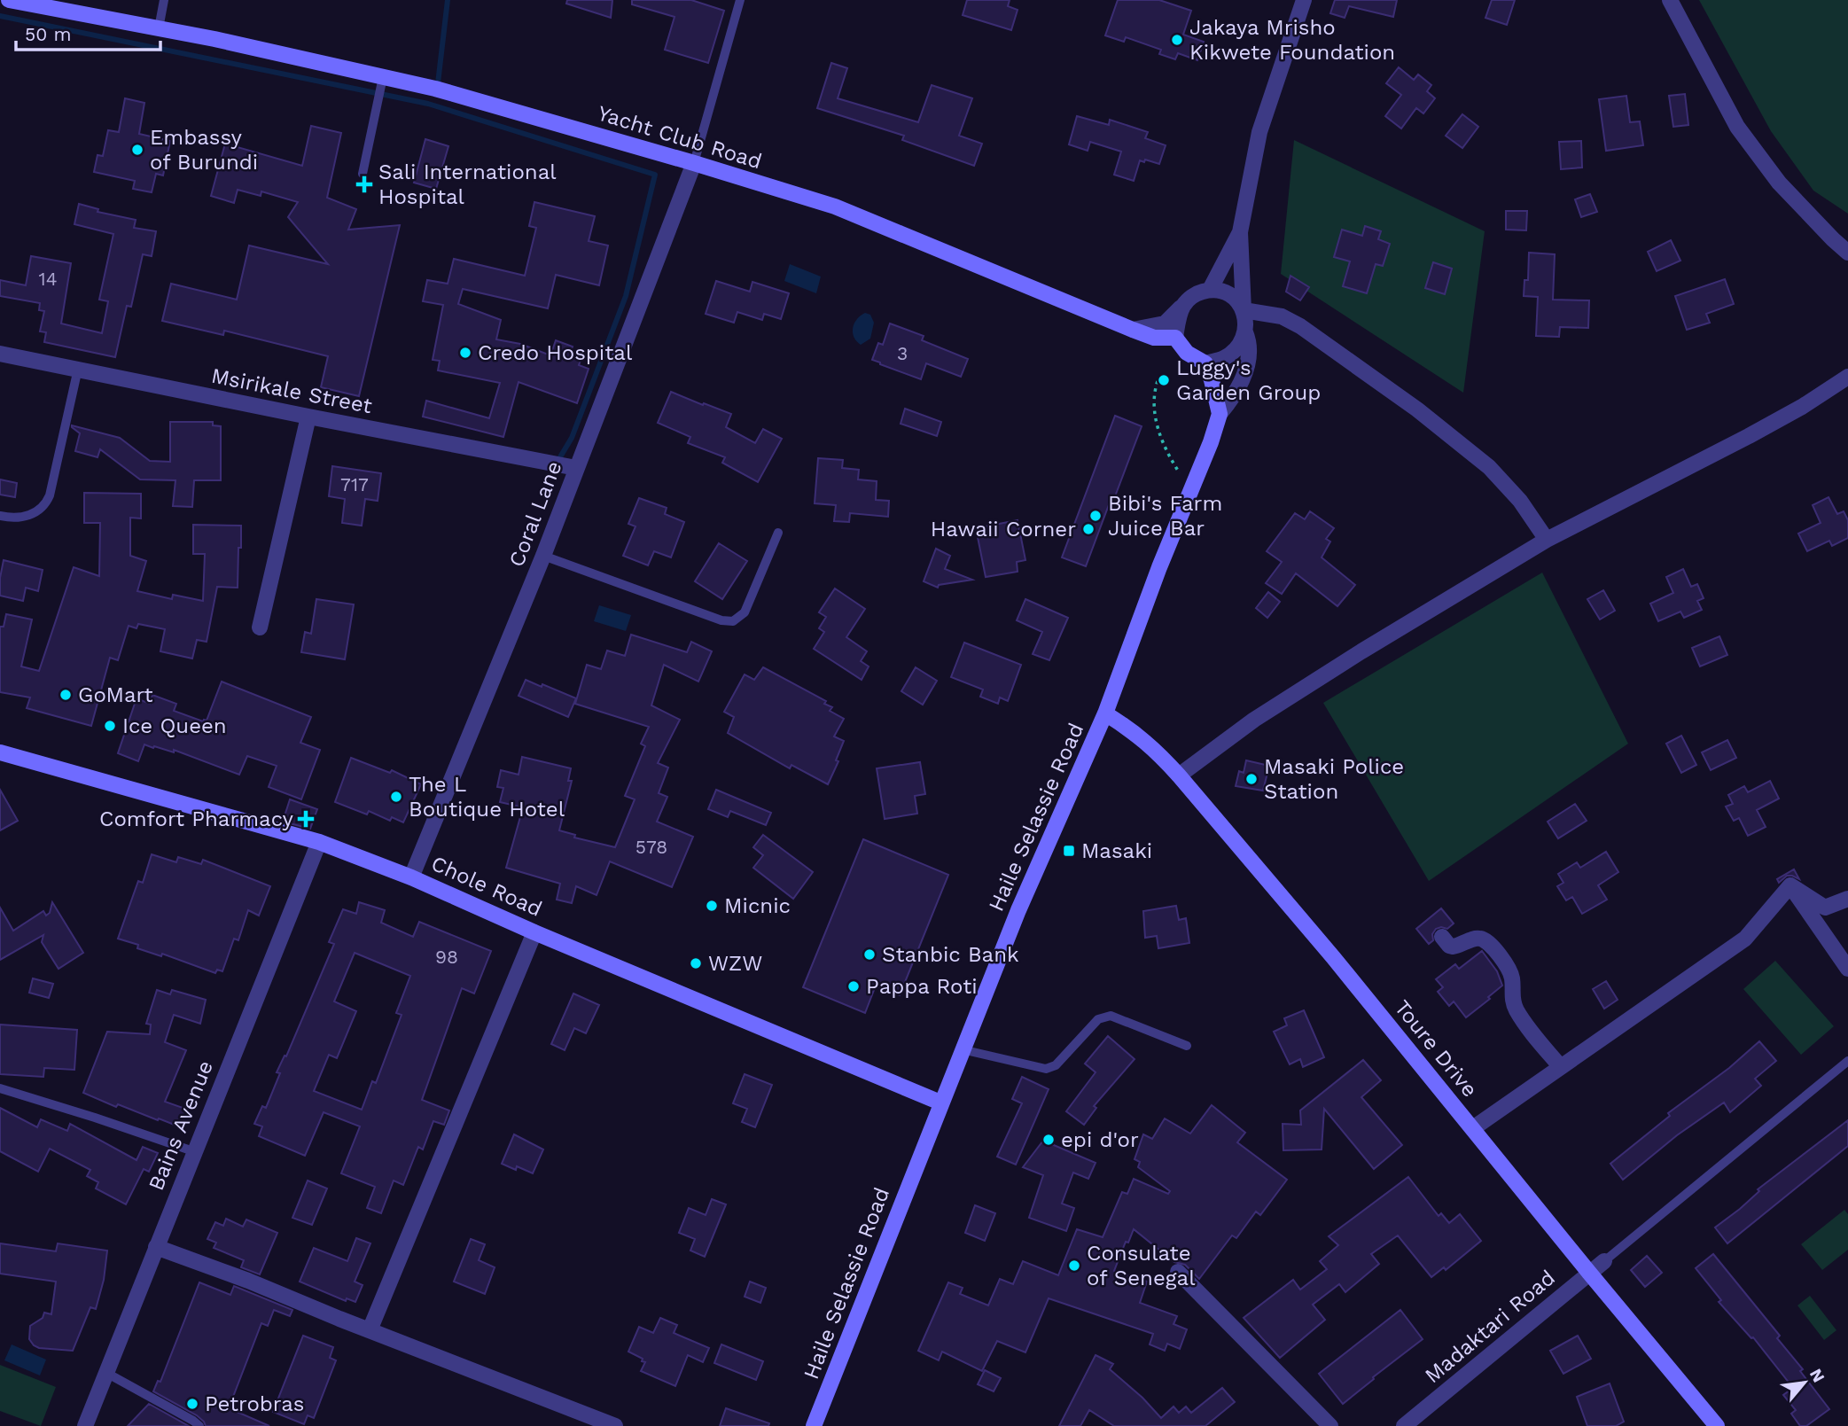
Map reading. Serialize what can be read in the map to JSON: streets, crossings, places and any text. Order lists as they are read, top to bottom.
{
  "streets": {
    "street": [
      "Yacht Club Road",
      "Msirikale Street",
      "Coral Lane",
      "Haile Selassie Road",
      "Chole Road",
      "Toure Drive",
      "Bains Avenue",
      "Madaktari Road"
    ]
  },
  "crossings": [
    ["Yacht Club Road", "Coral Lane"],
    ["Msirikale Street", "Coral Lane"],
    ["Coral Lane", "Chole Road"],
    ["Haile Selassie Road", "Chole Road"],
    ["Haile Selassie Road", "Toure Drive"],
    ["Chole Road", "Bains Avenue"],
    ["Toure Drive", "Madaktari Road"]
  ],
  "places": {
    "other": [
      "Jakaya Mrisho Kikwete Foundation",
      "Embassy of Burundi",
      "Credo Hospital",
      "Luggy's Garden Group",
      "Bibi's Farm Juice Bar",
      "Hawaii Corner",
      "GoMart",
      "Ice Queen",
      "Masaki Police Station",
      "The L Boutique Hotel",
      "Micnic",
      "Stanbic Bank",
      "WZW",
      "Pappa Roti",
      "epi d'or",
      "Consulate of Senegal",
      "Petrobras"
    ],
    "health": ["Sali International Hospital", "Comfort Pharmacy"],
    "transit": ["Masaki"]
  },
  "house_numbers": [
    "14",
    "3",
    "717",
    "578",
    "98"
  ],
  "scale_bar": "50 m",
  "north": "top right"
}
